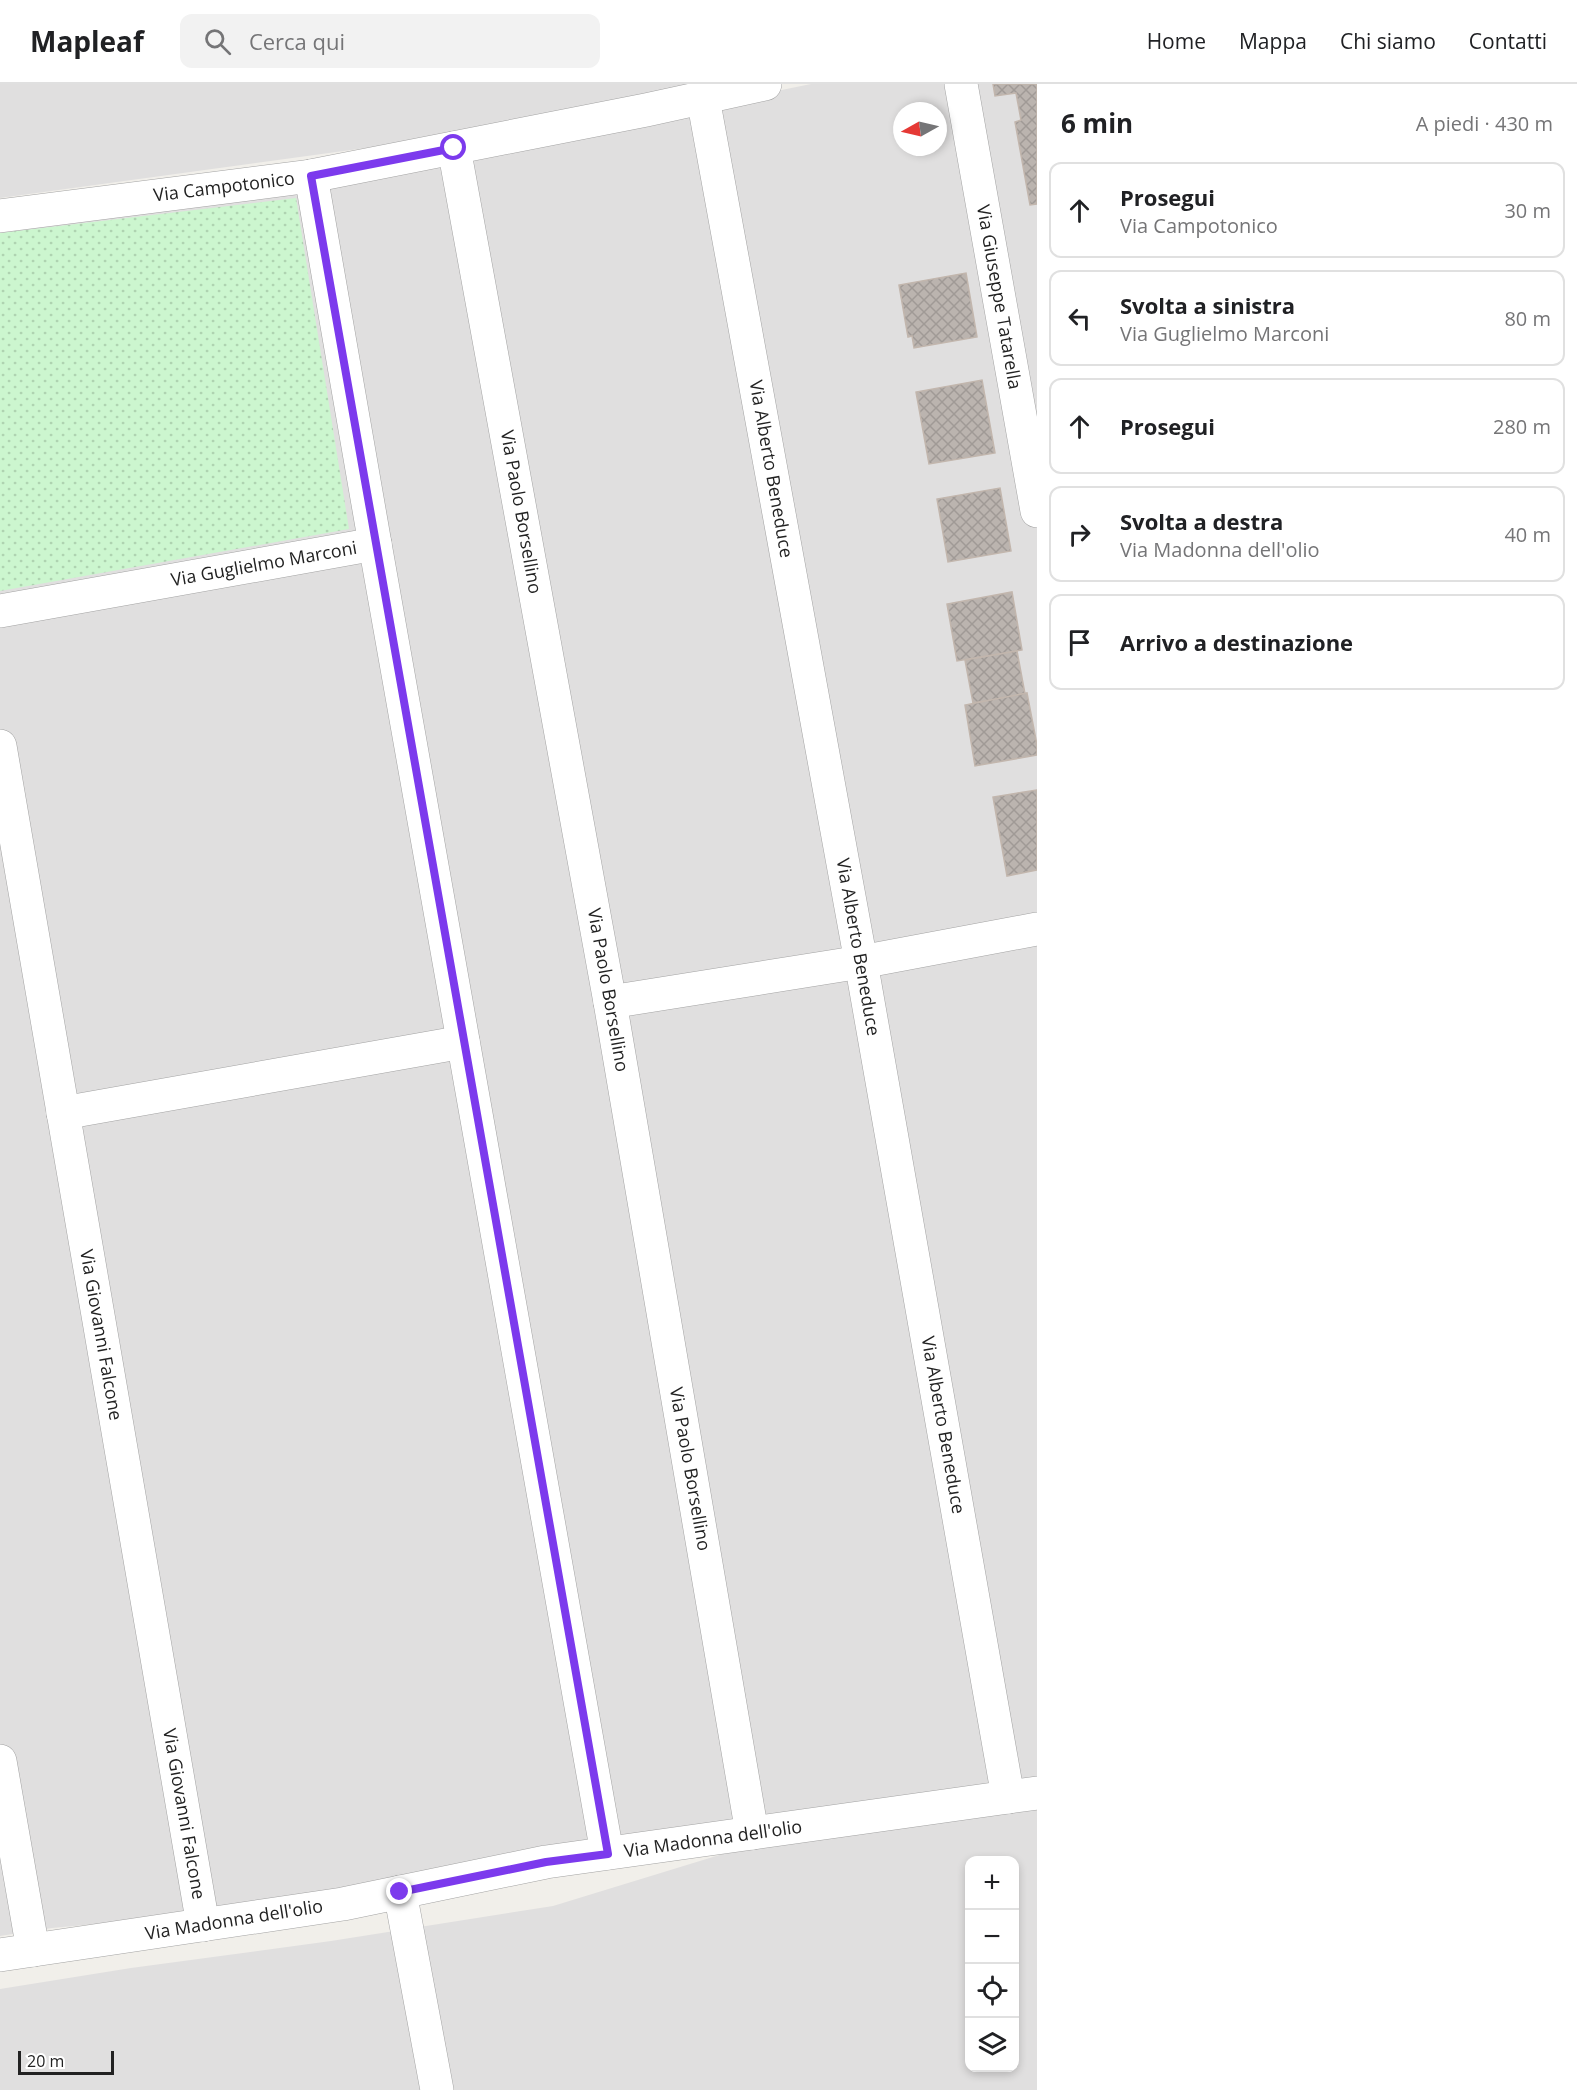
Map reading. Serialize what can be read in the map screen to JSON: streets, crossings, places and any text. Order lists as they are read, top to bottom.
{
  "streets": {
    "street": [
      "Via Campotonico",
      "Via Giuseppe Tatarella",
      "Via Alberto Beneduce",
      "Via Paolo Borsellino",
      "Via Guglielmo Marconi",
      "Via Giovanni Falcone",
      "Via Madonna dell'olio"
    ]
  },
  "crossings": [
    ["Via Campotonico", "Via Alberto Beneduce"],
    ["Via Campotonico", "Via Paolo Borsellino"],
    ["Via Campotonico", "Via Guglielmo Marconi"],
    ["Via Alberto Beneduce", "Via Madonna dell'olio"],
    ["Via Paolo Borsellino", "Via Madonna dell'olio"],
    ["Via Giovanni Falcone", "Via Madonna dell'olio"]
  ],
  "scale_bar": "20 m",
  "north": "left",
  "page": {
    "header": "Mapleaf",
    "search": "Cerca qui",
    "nav": [
      "Home",
      "Mappa",
      "Chi siamo",
      "Contatti"
    ],
    "heading": ["6 min", "A piedi · 430 m"],
    "list": [
      ["Prosegui", "Via Campotonico", "30 m"],
      ["Svolta a sinistra", "Via Guglielmo Marconi", "80 m"],
      ["Prosegui", "280 m"],
      ["Svolta a destra", "Via Madonna dell'olio", "40 m"],
      "Arrivo a destinazione"
    ],
    "map_buttons": ["+", "−"],
    "scale": "20 m"
  }
}
